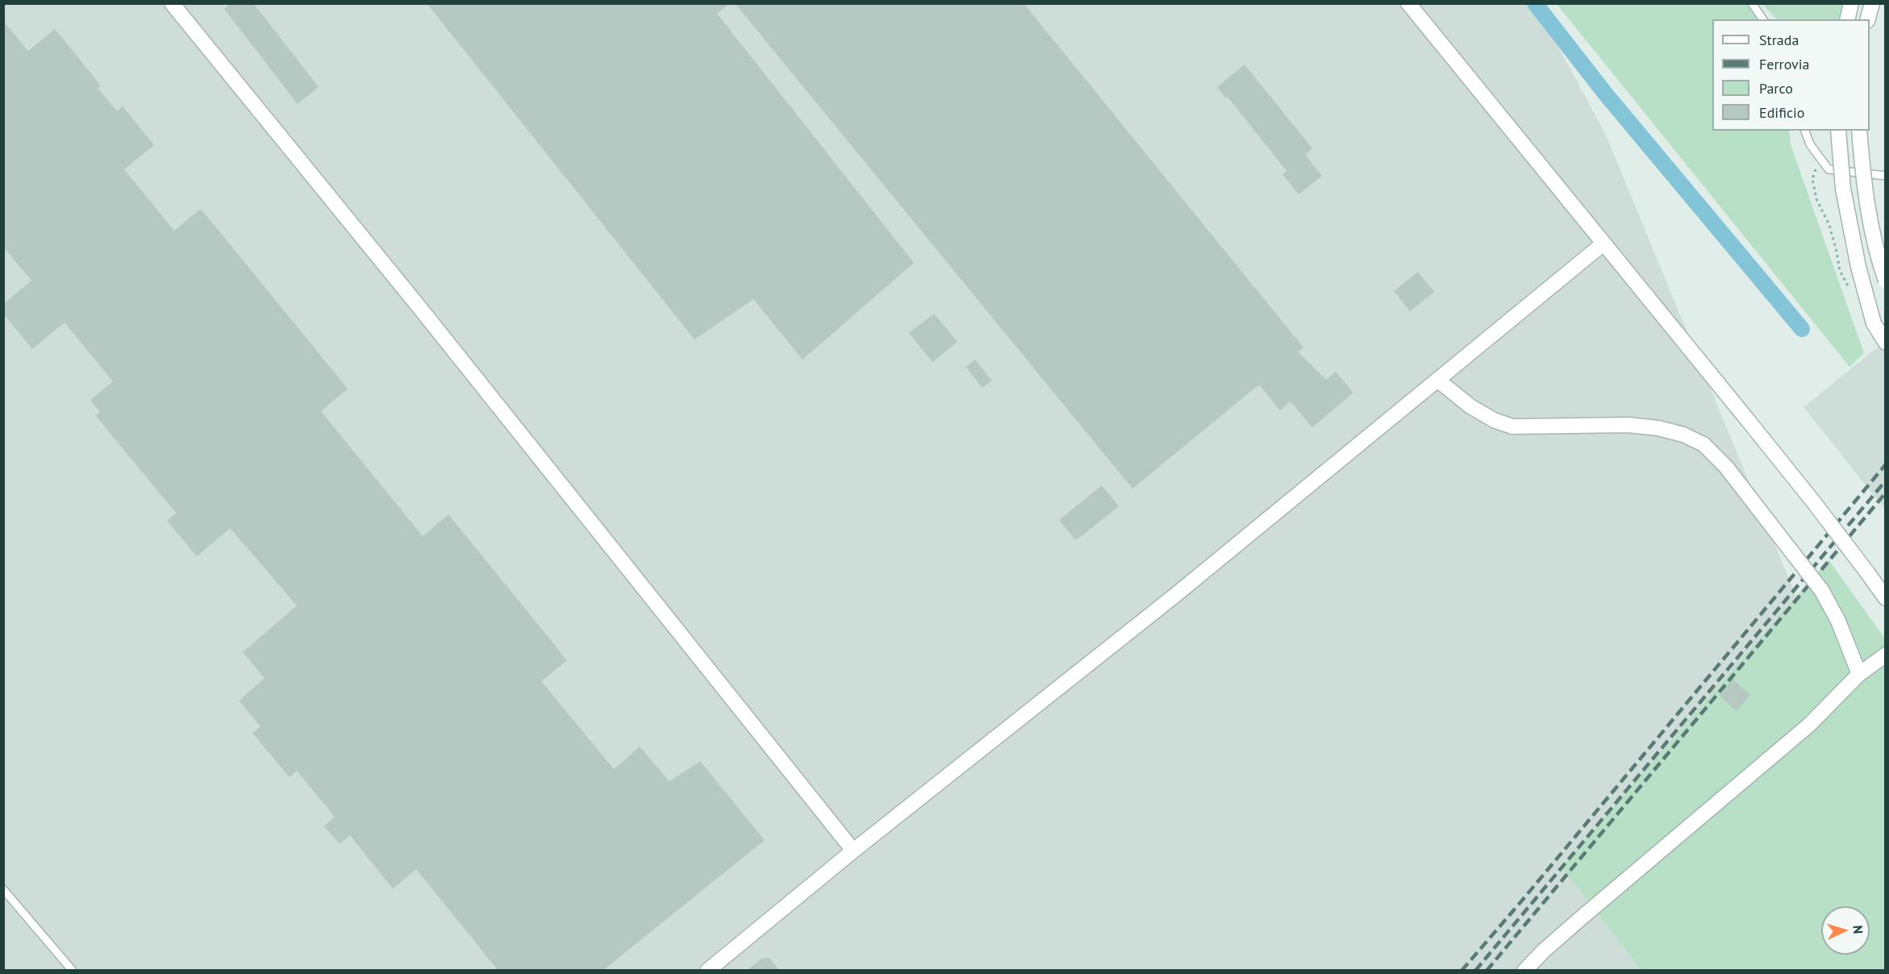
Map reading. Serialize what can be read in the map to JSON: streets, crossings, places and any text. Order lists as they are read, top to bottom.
{
  "legend": [
    "Strada",
    "Ferrovia",
    "Parco",
    "Edificio"
  ],
  "north": "right"
}
